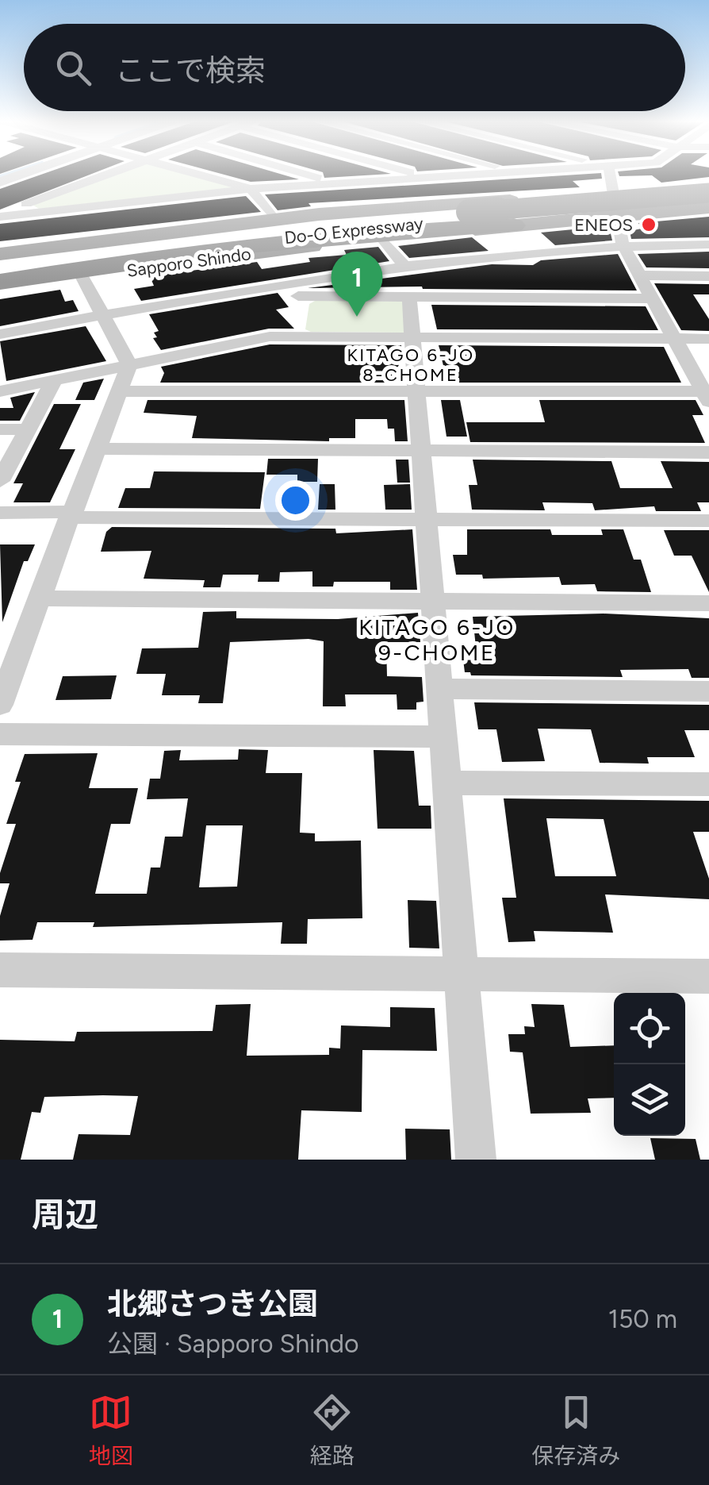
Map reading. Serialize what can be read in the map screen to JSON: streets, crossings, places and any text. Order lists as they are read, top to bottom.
{
  "streets": {
    "highway": ["Do-O Expressway", "Sapporo Shindo"]
  },
  "districts": ["KITAGO 6-JO 8-CHOME", "KITAGO 6-JO 9-CHOME"],
  "places": ["ENEOS"],
  "page": {
    "search": "ここで検索",
    "pins": "1",
    "heading": "周辺",
    "list": [
      {
        "mark": "1",
        "name": "北郷さつき公園",
        "note": "公園 · Sapporo Shindo",
        "value": "150 m"
      }
    ],
    "nav": ["地図", "経路", "保存済み"]
  }
}
